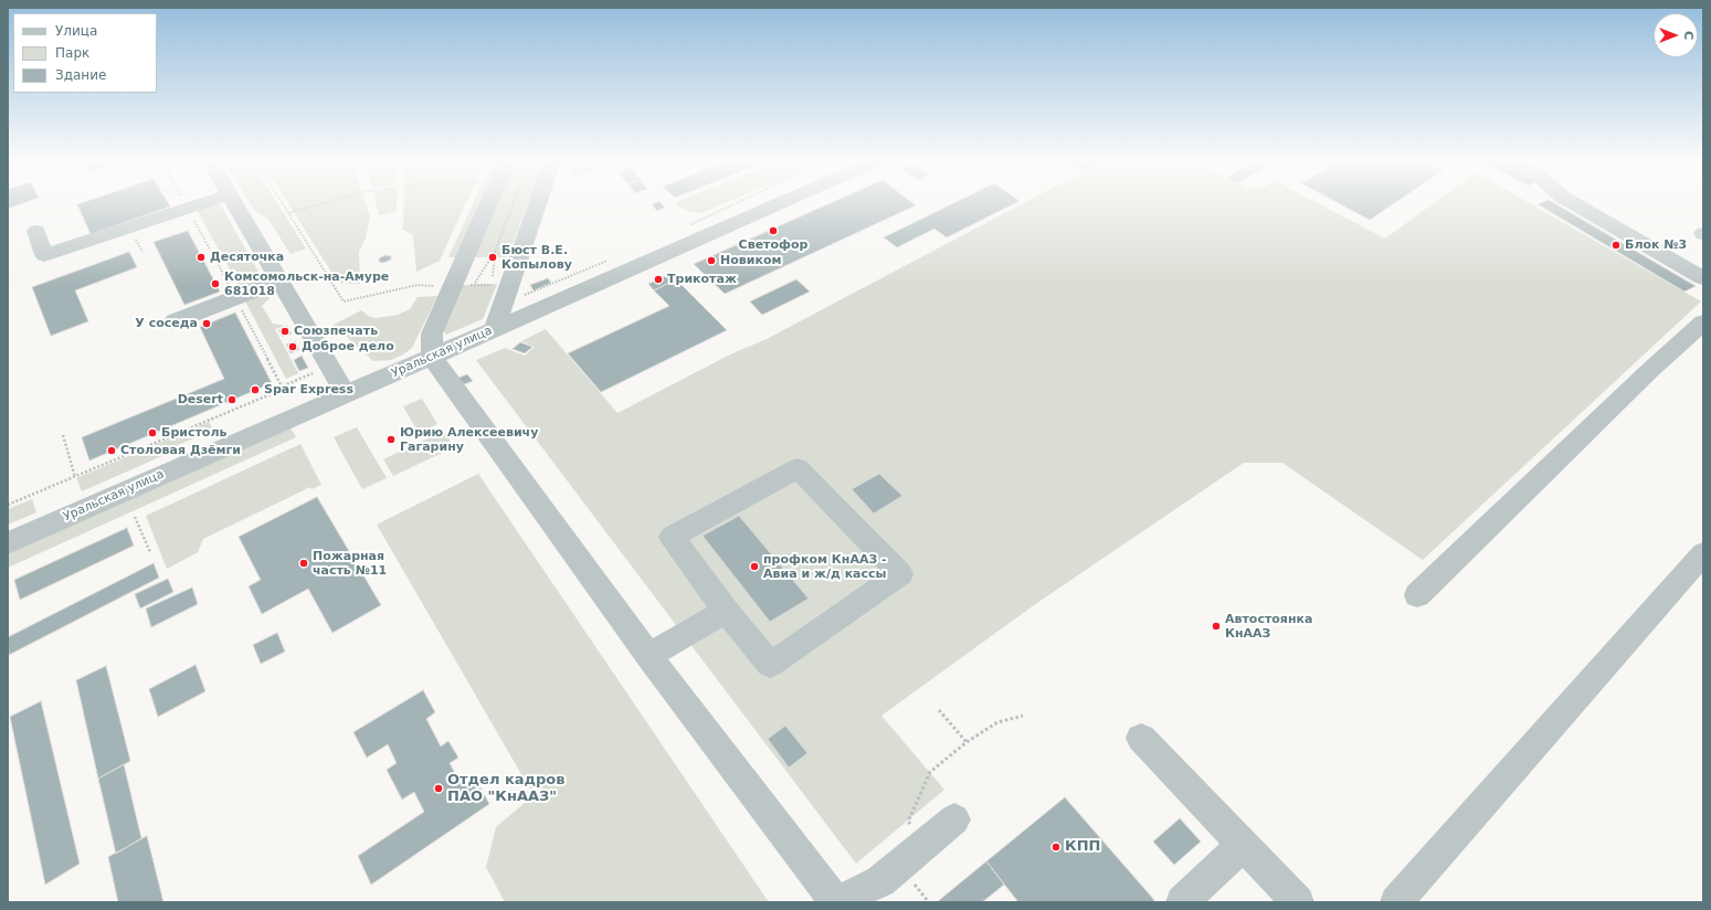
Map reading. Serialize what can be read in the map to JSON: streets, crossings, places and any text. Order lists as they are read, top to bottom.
{
  "streets": {
    "street": ["Уральская улица"]
  },
  "places": [
    "Светофор",
    "Блок №3",
    "Десяточка",
    "Бюст В.Е. Копылову",
    "Новиком",
    "Трикотаж",
    "Комсомольск-на-Амуре 681018",
    "У соседа",
    "Союзпечать",
    "Доброе дело",
    "Spar Express",
    "Desert",
    "Бристоль",
    "Юрию Алексеевичу Гагарину",
    "Столовая Дзёмги",
    "Пожарная часть №11",
    "профком КнААЗ - Авиа и ж/д кассы",
    "Автостоянка КнААЗ",
    "Отдел кадров ПАО \"КнААЗ\"",
    "КПП"
  ],
  "legend": ["Улица", "Парк", "Здание"],
  "north": "right"
}
